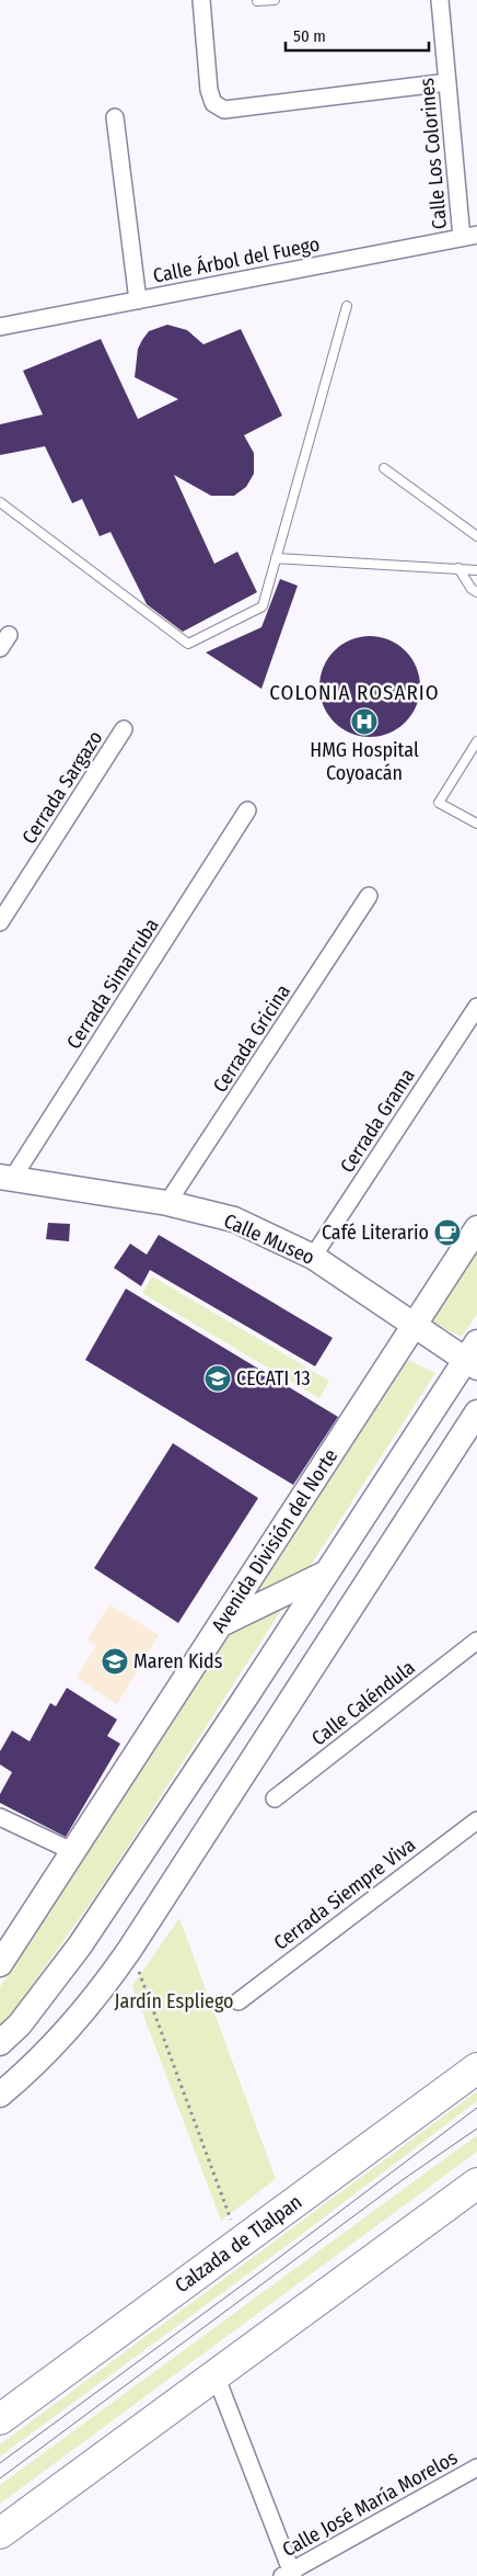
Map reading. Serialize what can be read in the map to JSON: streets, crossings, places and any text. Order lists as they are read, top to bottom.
{
  "streets": {
    "highway": ["Calzada de Tlalpan"],
    "main road": ["Calle Museo", "Avenida División del Norte"],
    "street": [
      "Calle Los Colorines",
      "Calle Árbol del Fuego",
      "Cerrada Sargazo",
      "Cerrada Simarruba",
      "Cerrada Gricina",
      "Cerrada Grama",
      "Calle Caléndula",
      "Cerrada Siempre Viva",
      "Calle José María Morelos"
    ]
  },
  "crossings": [
    ["Calle Los Colorines", "Calle Árbol del Fuego"],
    ["Cerrada Simarruba", "Calle Museo"],
    ["Cerrada Gricina", "Calle Museo"],
    ["Cerrada Grama", "Calle Museo"],
    ["Calle Museo", "Avenida División del Norte"]
  ],
  "districts": ["COLONIA ROSARIO"],
  "parks": ["Jardín Espliego"],
  "places": {
    "hospital": ["HMG Hospital Coyoacán"],
    "cafe": ["Café Literario"],
    "school or university": ["CECATI 13", "Maren Kids"]
  },
  "scale_bar": "50 m"
}
